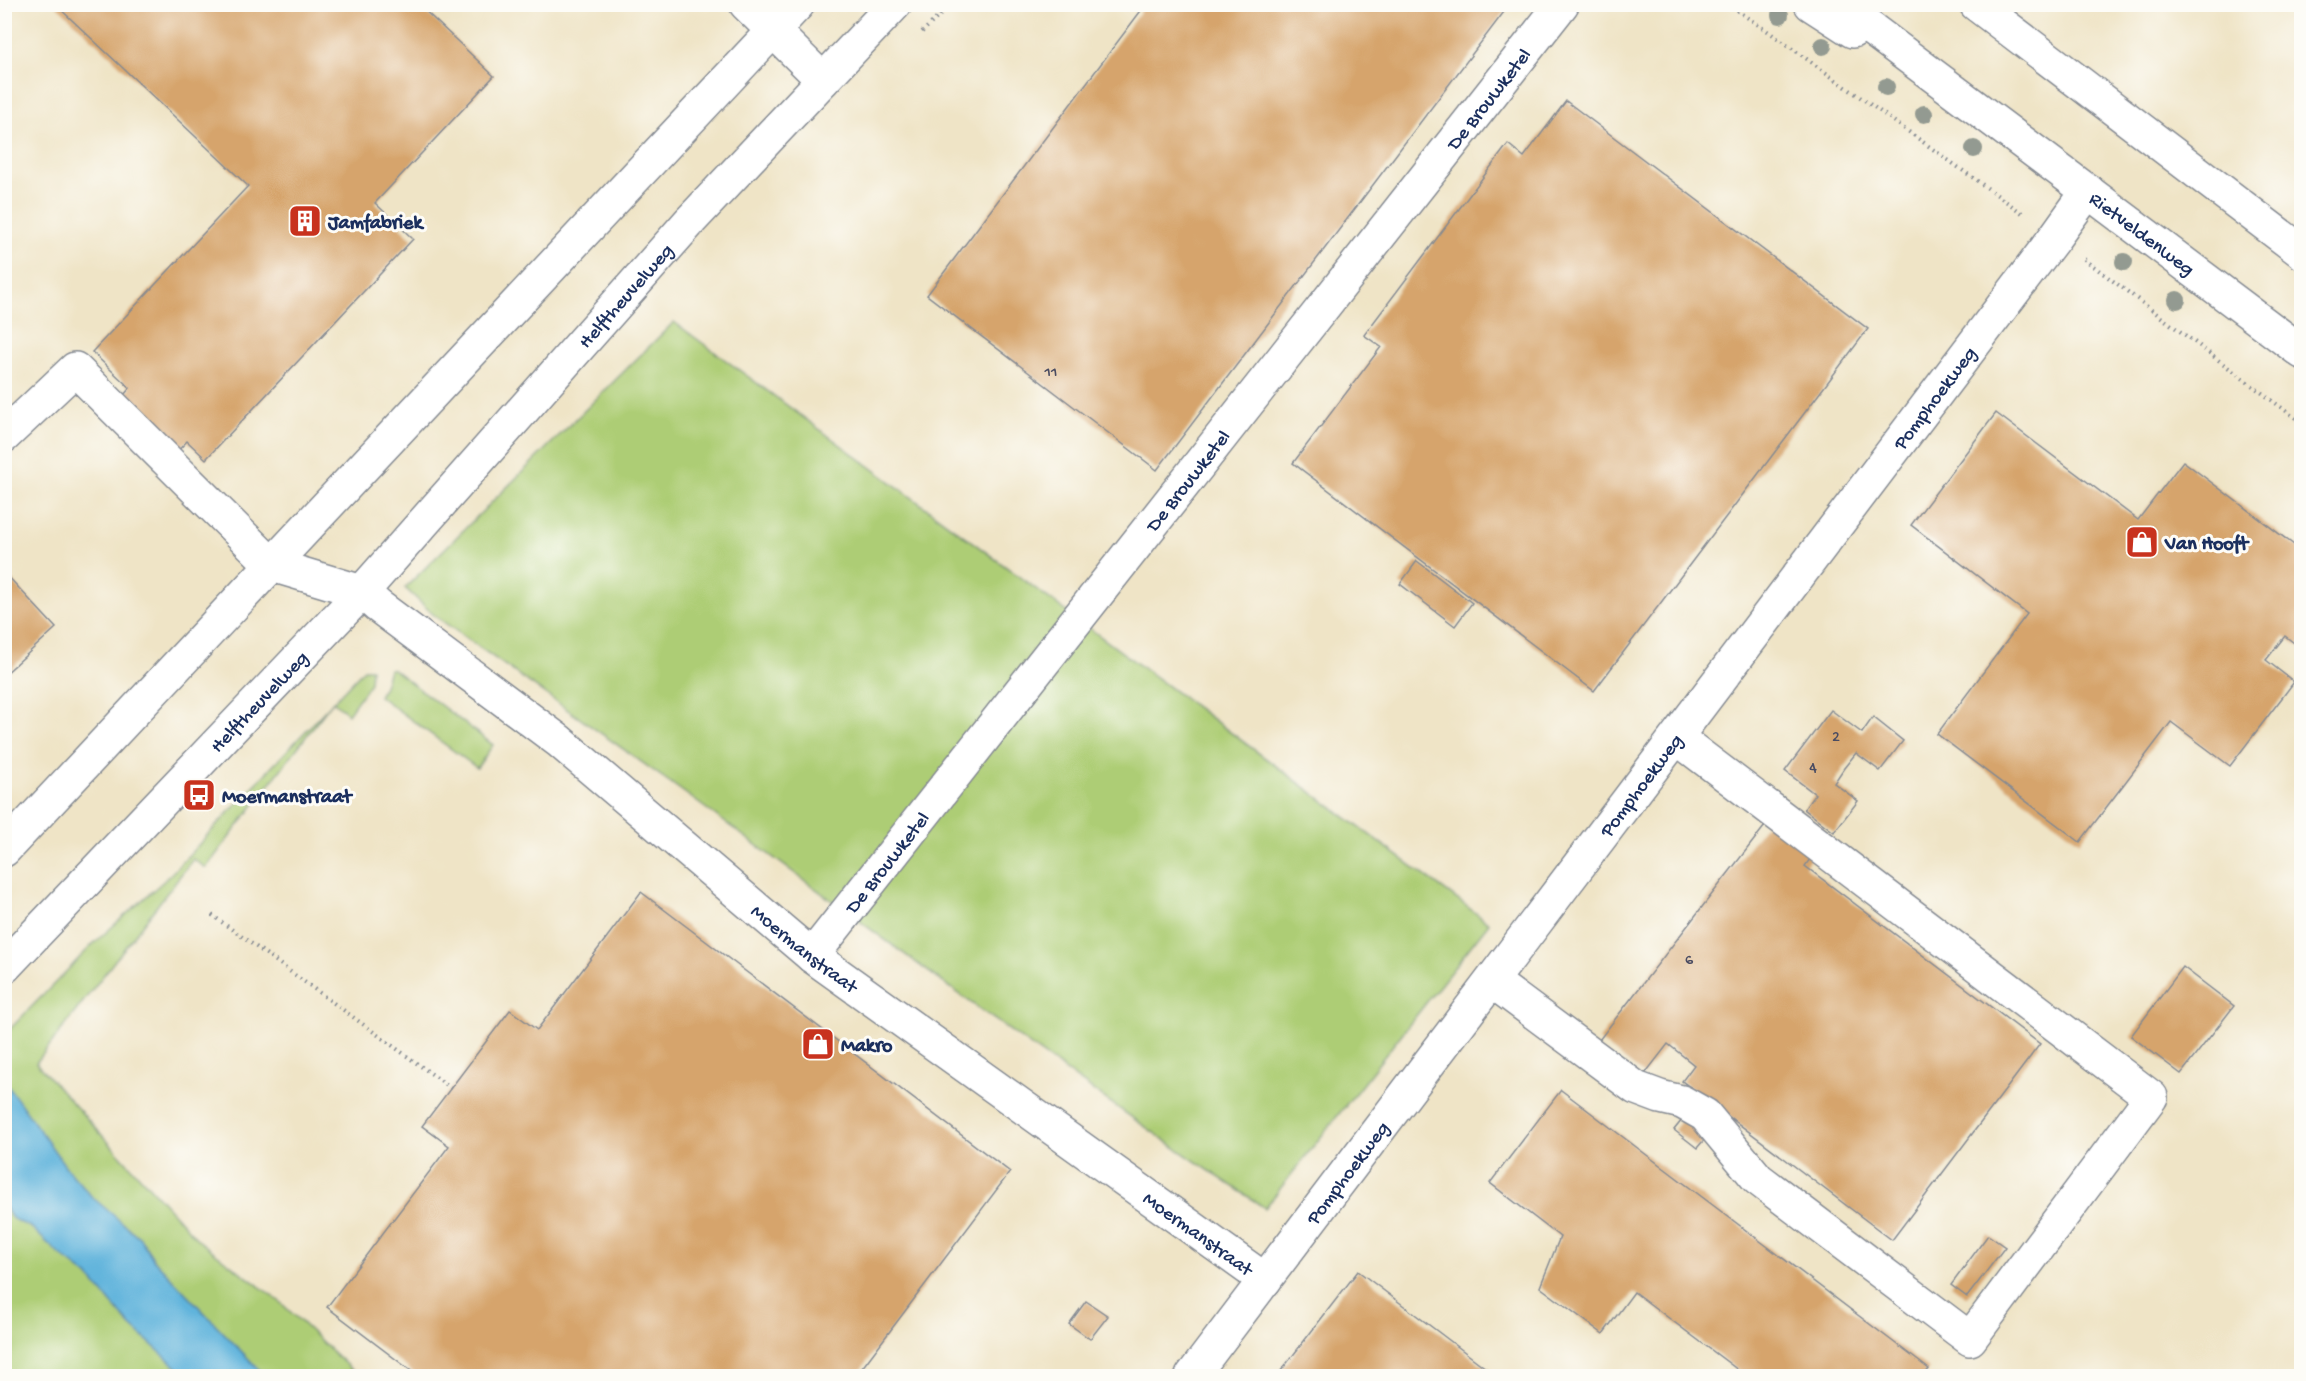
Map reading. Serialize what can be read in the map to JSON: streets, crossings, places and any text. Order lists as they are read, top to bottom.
{
  "streets": {
    "street": [
      "De Brouwketel",
      "Rietveldenweg",
      "Helftheuvelweg",
      "Pomphoekweg",
      "Moermanstraat"
    ]
  },
  "crossings": [
    ["De Brouwketel", "Moermanstraat"],
    ["Rietveldenweg", "Pomphoekweg"],
    ["Helftheuvelweg", "Moermanstraat"],
    ["Pomphoekweg", "Moermanstraat"]
  ],
  "places": {
    "building": ["Jamfabriek"],
    "shop": ["Van Hooft", "Makro"],
    "bus stop": ["Moermanstraat"]
  },
  "house_numbers": [
    "11",
    "2",
    "4",
    "6"
  ]
}
